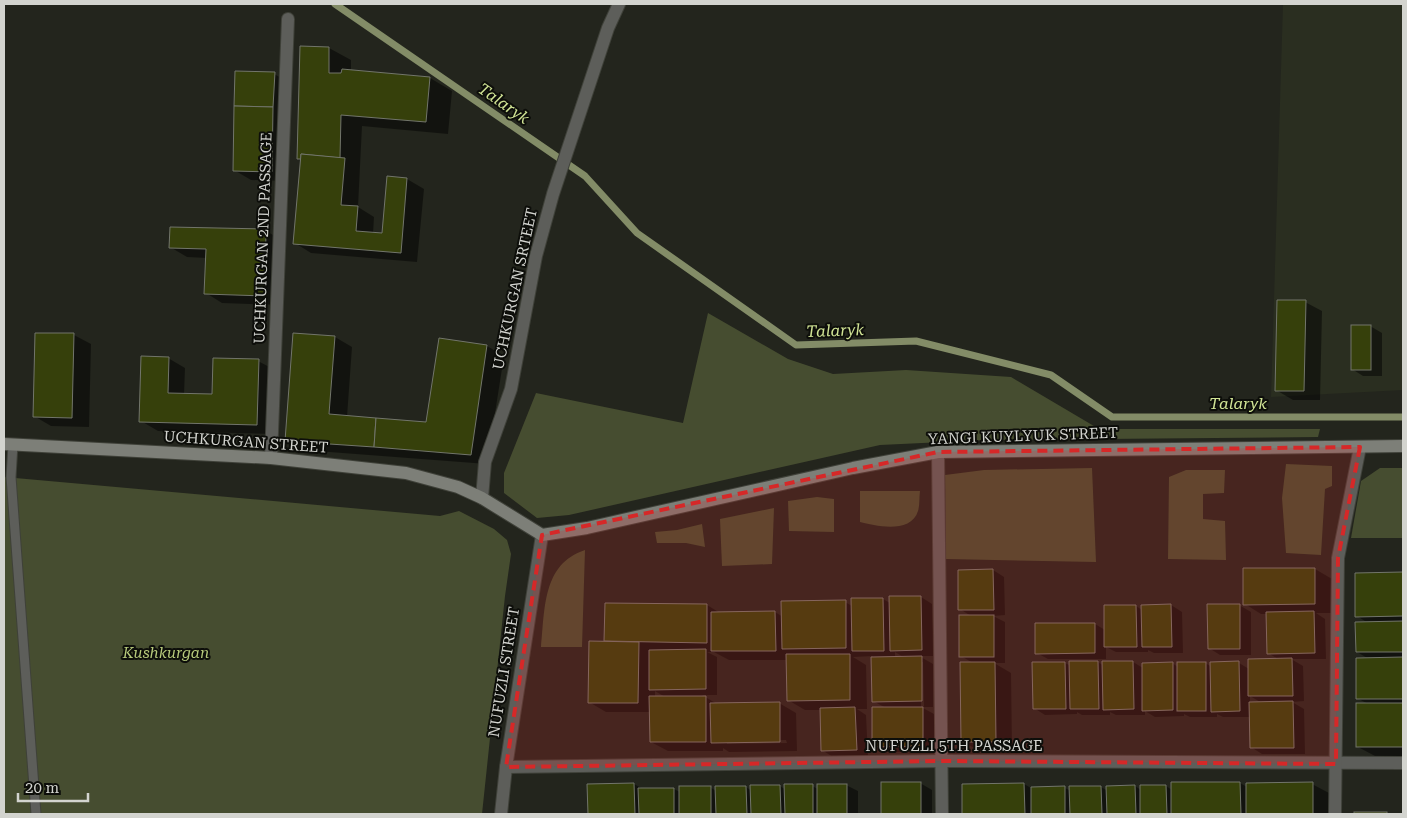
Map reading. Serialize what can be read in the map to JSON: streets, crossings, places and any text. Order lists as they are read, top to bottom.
{
  "streets": {
    "street": [
      "UCHKURGAN 2ND PASSAGE",
      "UCHKURGAN SRTEET",
      "YANGI KUYLYUK STREET",
      "UCHKURGAN STREET",
      "NUFUZLI STREET",
      "NUFUZLI 5TH PASSAGE"
    ]
  },
  "crossings": [
    ["UCHKURGAN 2ND PASSAGE", "UCHKURGAN STREET"],
    ["UCHKURGAN SRTEET", "UCHKURGAN STREET"],
    ["YANGI KUYLYUK STREET", "NUFUZLI STREET"],
    ["NUFUZLI STREET", "NUFUZLI 5TH PASSAGE"]
  ],
  "water": ["Talaryk"],
  "parks": ["Kushkurgan"],
  "scale_bar": "20 m"
}
